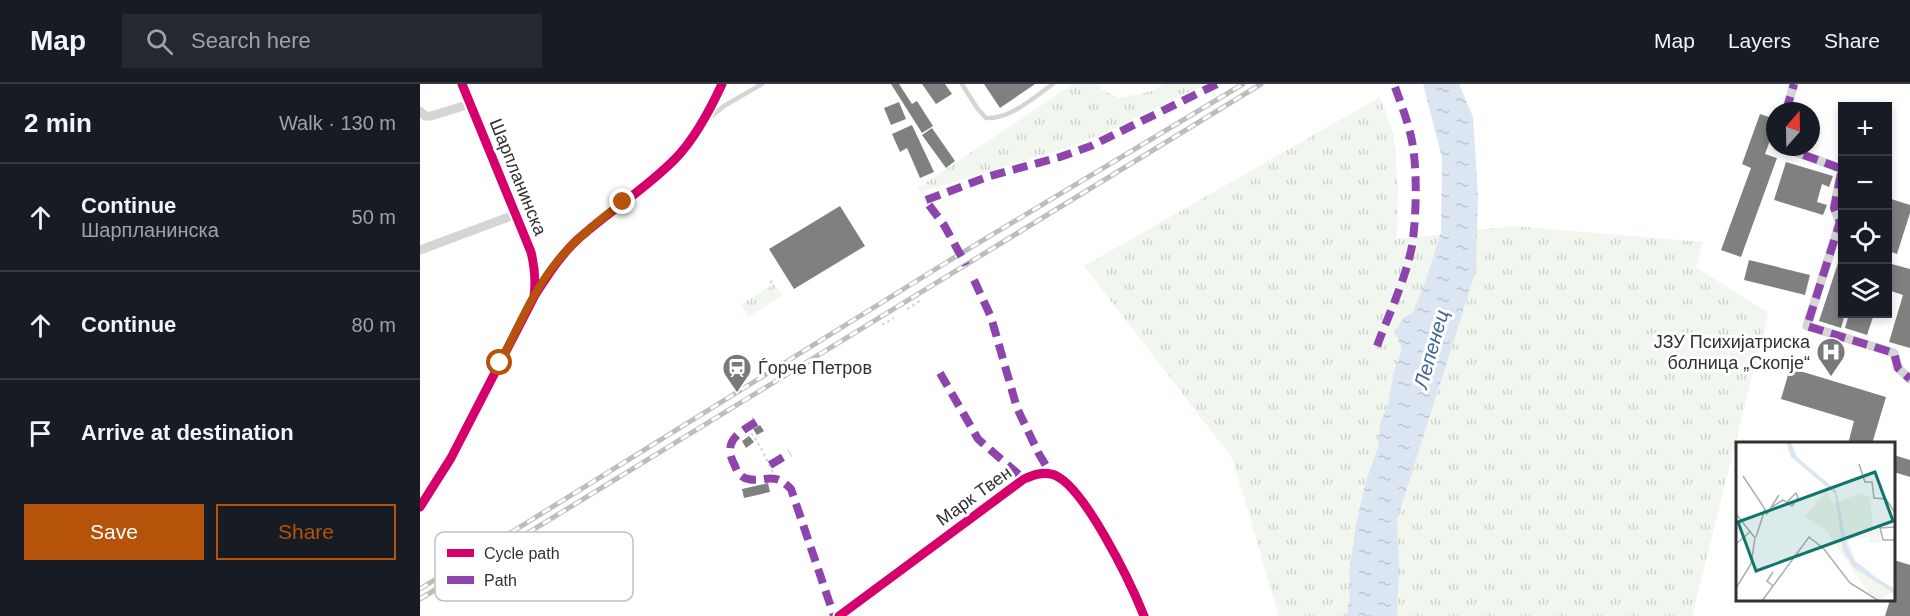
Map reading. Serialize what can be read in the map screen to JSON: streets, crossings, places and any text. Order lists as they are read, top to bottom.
{
  "streets": {
    "street": ["Шарпланинска", "Марк Твен"]
  },
  "water": ["Лепенец"],
  "places": {
    "hospital": ["ЈЗУ Психијатриска болница „Скопје“"],
    "station": ["Ѓорче Петров"]
  },
  "legend": ["Cycle path", "Path"],
  "north": "top",
  "page": {
    "header": "Map",
    "search": "Search here",
    "nav": ["Map", "Layers", "Share"],
    "heading": ["2 min", "Walk · 130 m"],
    "map_buttons": ["+", "−"],
    "list": [
      ["Continue", "Шарпланинска", "50 m"],
      ["Continue", "80 m"],
      "Arrive at destination"
    ],
    "buttons": ["Save", "Share"]
  }
}
